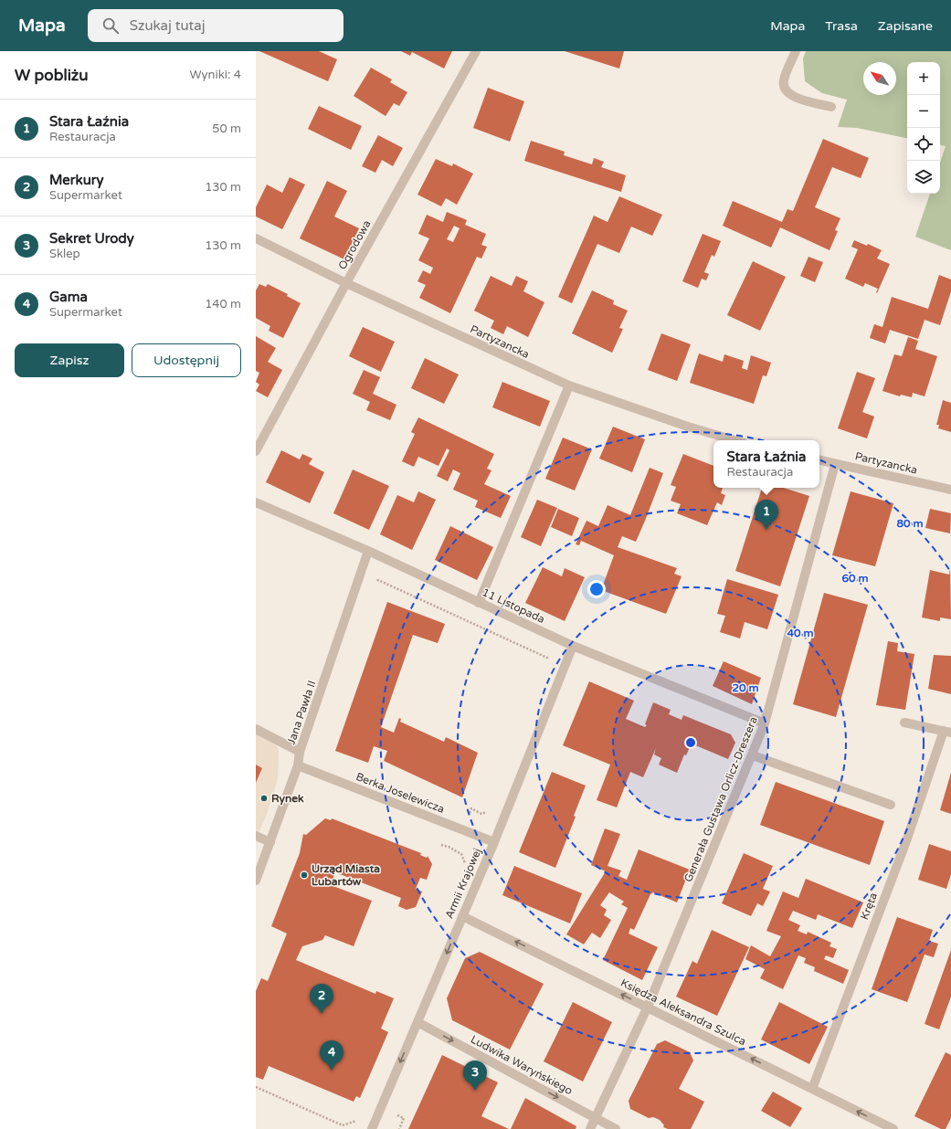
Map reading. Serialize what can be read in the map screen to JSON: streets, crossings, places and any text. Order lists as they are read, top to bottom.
{
  "streets": {
    "street": [
      "Ogrodowa",
      "Partyzancka",
      "11 Listopada",
      "Jana Pawła II",
      "Berka Joselewicza",
      "Generała Gustawa Orlicz-Dreszera",
      "Armii Krajowej",
      "Kręta",
      "Księdza Aleksandra Szulca",
      "Ludwika Waryńskiego"
    ]
  },
  "crossings": [
    ["Ogrodowa", "Partyzancka"],
    ["Partyzancka", "Generała Gustawa Orlicz-Dreszera"],
    ["11 Listopada", "Jana Pawła II"],
    ["11 Listopada", "Generała Gustawa Orlicz-Dreszera"],
    ["11 Listopada", "Armii Krajowej"],
    ["Jana Pawła II", "Berka Joselewicza"],
    ["Berka Joselewicza", "Armii Krajowej"],
    ["Generała Gustawa Orlicz-Dreszera", "Księdza Aleksandra Szulca"],
    ["Generała Gustawa Orlicz-Dreszera", "Ludwika Waryńskiego"],
    ["Armii Krajowej", "Księdza Aleksandra Szulca"],
    ["Armii Krajowej", "Ludwika Waryńskiego"],
    ["Kręta", "Księdza Aleksandra Szulca"]
  ],
  "one_way": ["Armii Krajowej", "Księdza Aleksandra Szulca", "Ludwika Waryńskiego"],
  "places": ["Rynek", "Urząd Miasta Lubartów"],
  "north": "top left",
  "page": {
    "header": "Mapa",
    "search": "Szukaj tutaj",
    "nav": ["Mapa", "Trasa", "Zapisane"],
    "heading": ["W pobliżu", "Wyniki: 4"],
    "map_buttons": ["+", "−"],
    "list": [
      {
        "mark": "1",
        "name": "Stara Łaźnia",
        "note": "Restauracja",
        "value": "50 m"
      },
      {
        "mark": "2",
        "name": "Merkury",
        "note": "Supermarket",
        "value": "130 m"
      },
      {
        "mark": "3",
        "name": "Sekret Urody",
        "note": "Sklep",
        "value": "130 m"
      },
      {
        "mark": "4",
        "name": "Gama",
        "note": "Supermarket",
        "value": "140 m"
      }
    ],
    "buttons": ["Zapisz", "Udostępnij"],
    "popup": ["Stara Łaźnia", "Restauracja"],
    "pins": [
      "1",
      "2",
      "4",
      "3"
    ]
  },
  "rings": [
    "80 m",
    "60 m",
    "40 m",
    "20 m"
  ]
}
